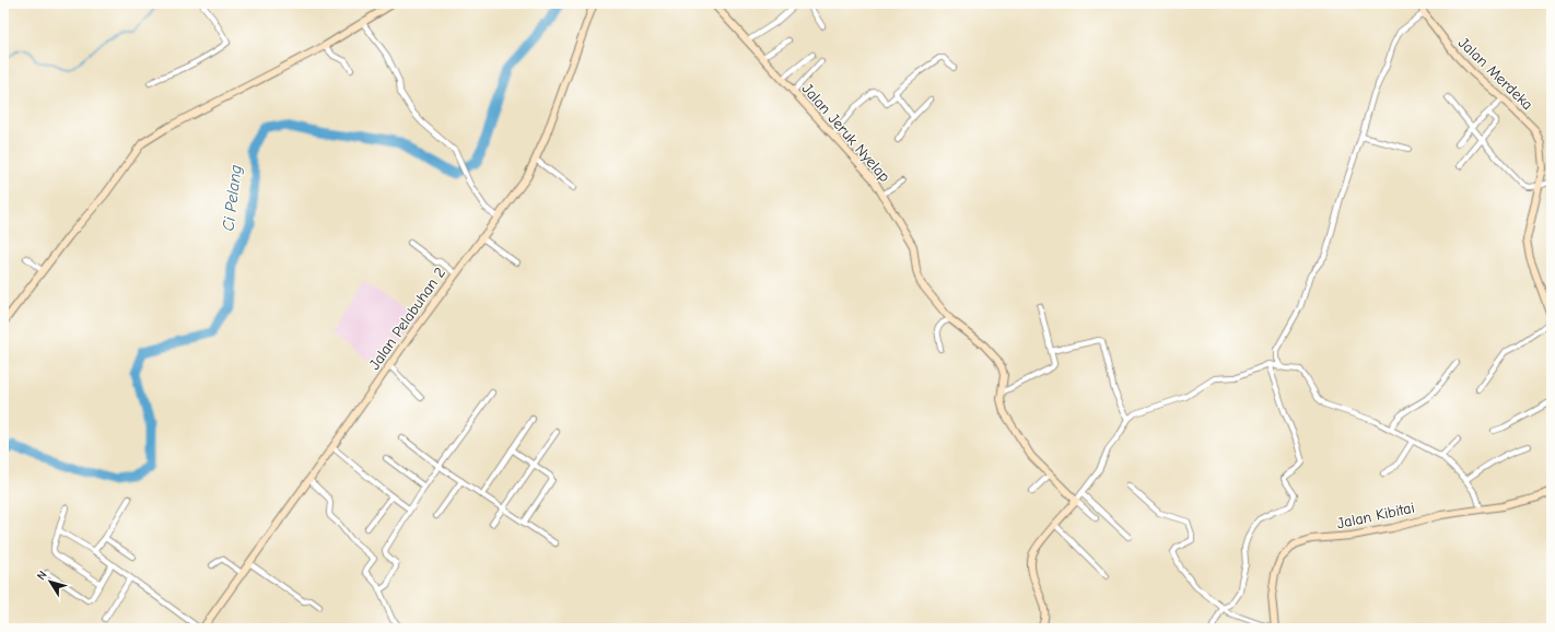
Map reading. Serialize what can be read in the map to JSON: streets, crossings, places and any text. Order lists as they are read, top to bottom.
{
  "streets": {
    "street": [
      "Jalan Merdeka",
      "Jalan Jeruk Nyelap",
      "Jalan Pelabuhan 2",
      "Jalan Kibitai"
    ]
  },
  "water": ["Ci Pelang"],
  "north": "top left"
}
